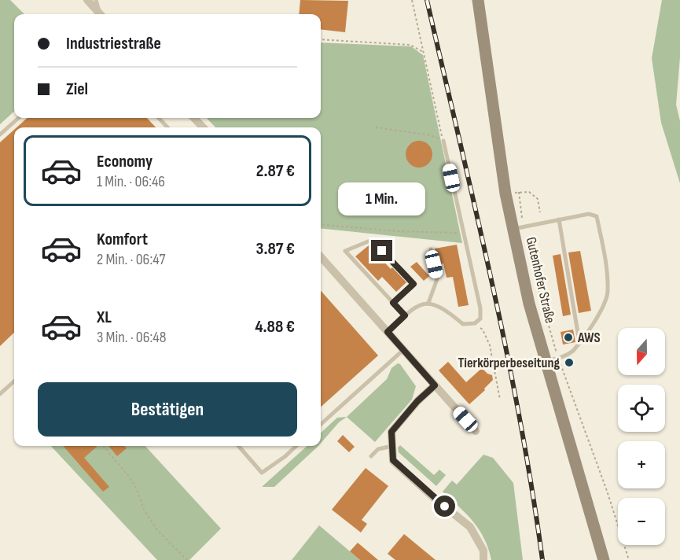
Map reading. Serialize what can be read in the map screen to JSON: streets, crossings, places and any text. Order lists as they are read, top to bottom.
{
  "streets": {
    "street": ["Gutenhofer Straße"]
  },
  "places": ["AWS", "Tierkörperbeseitung"],
  "north": "bottom",
  "page": {
    "banner": ["Industriestraße", "Ziel"],
    "list": [
      {
        "name": "Economy",
        "note": "1 Min. · 06:46",
        "value": "2.87 €"
      },
      {
        "name": "Komfort",
        "note": "2 Min. · 06:47",
        "value": "3.87 €"
      },
      {
        "name": "XL",
        "note": "3 Min. · 06:48",
        "value": "4.88 €"
      }
    ],
    "bubble": "1 Min.",
    "map_buttons": ["+", "−"],
    "buttons": "Bestätigen"
  }
}
